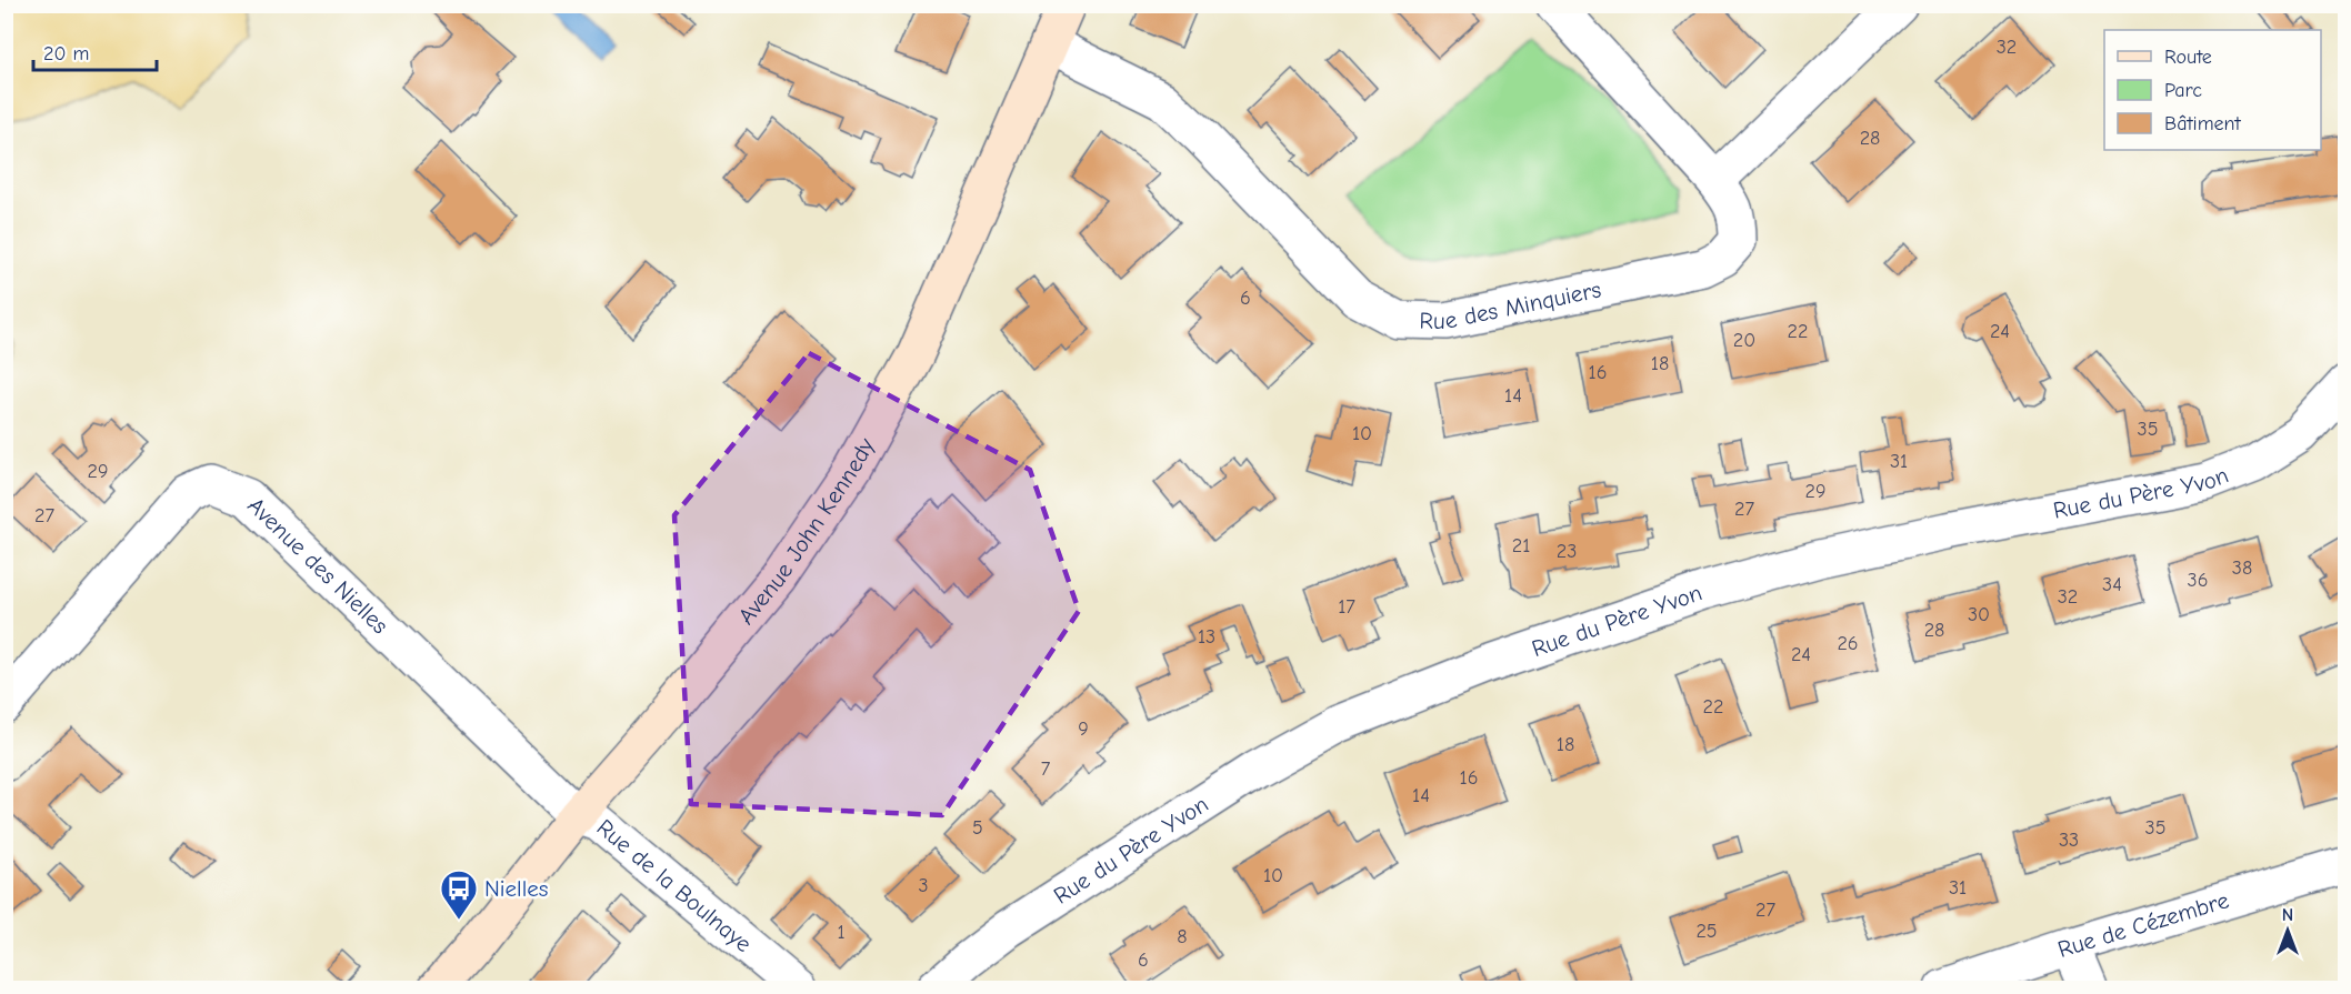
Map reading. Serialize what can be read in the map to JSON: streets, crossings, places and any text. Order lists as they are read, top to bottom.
{
  "streets": {
    "main road": ["Avenue John Kennedy"],
    "street": [
      "Rue des Minquiers",
      "Rue du Père Yvon",
      "Avenue des Nielles",
      "Rue de la Boulnaye",
      "Rue de Cézembre"
    ]
  },
  "crossings": [
    ["Rue des Minquiers", "Avenue John Kennedy"],
    ["Avenue John Kennedy", "Avenue des Nielles"],
    ["Avenue John Kennedy", "Rue de la Boulnaye"],
    ["Avenue des Nielles", "Rue de la Boulnaye"]
  ],
  "places": {
    "bus stop": ["Nielles"]
  },
  "house_numbers": [
    "32",
    "28",
    "6",
    "22",
    "24",
    "20",
    "18",
    "16",
    "14",
    "35",
    "10",
    "31",
    "29",
    "29",
    "27",
    "27",
    "21",
    "23",
    "38",
    "36",
    "34",
    "32",
    "17",
    "30",
    "28",
    "13",
    "26",
    "24",
    "22",
    "9",
    "18",
    "7",
    "16",
    "14",
    "5",
    "35",
    "33",
    "10",
    "3",
    "31",
    "27",
    "25",
    "1",
    "8",
    "6"
  ],
  "legend": ["Route", "Parc", "Bâtiment"],
  "scale_bar": "20 m",
  "north": "top"
}
